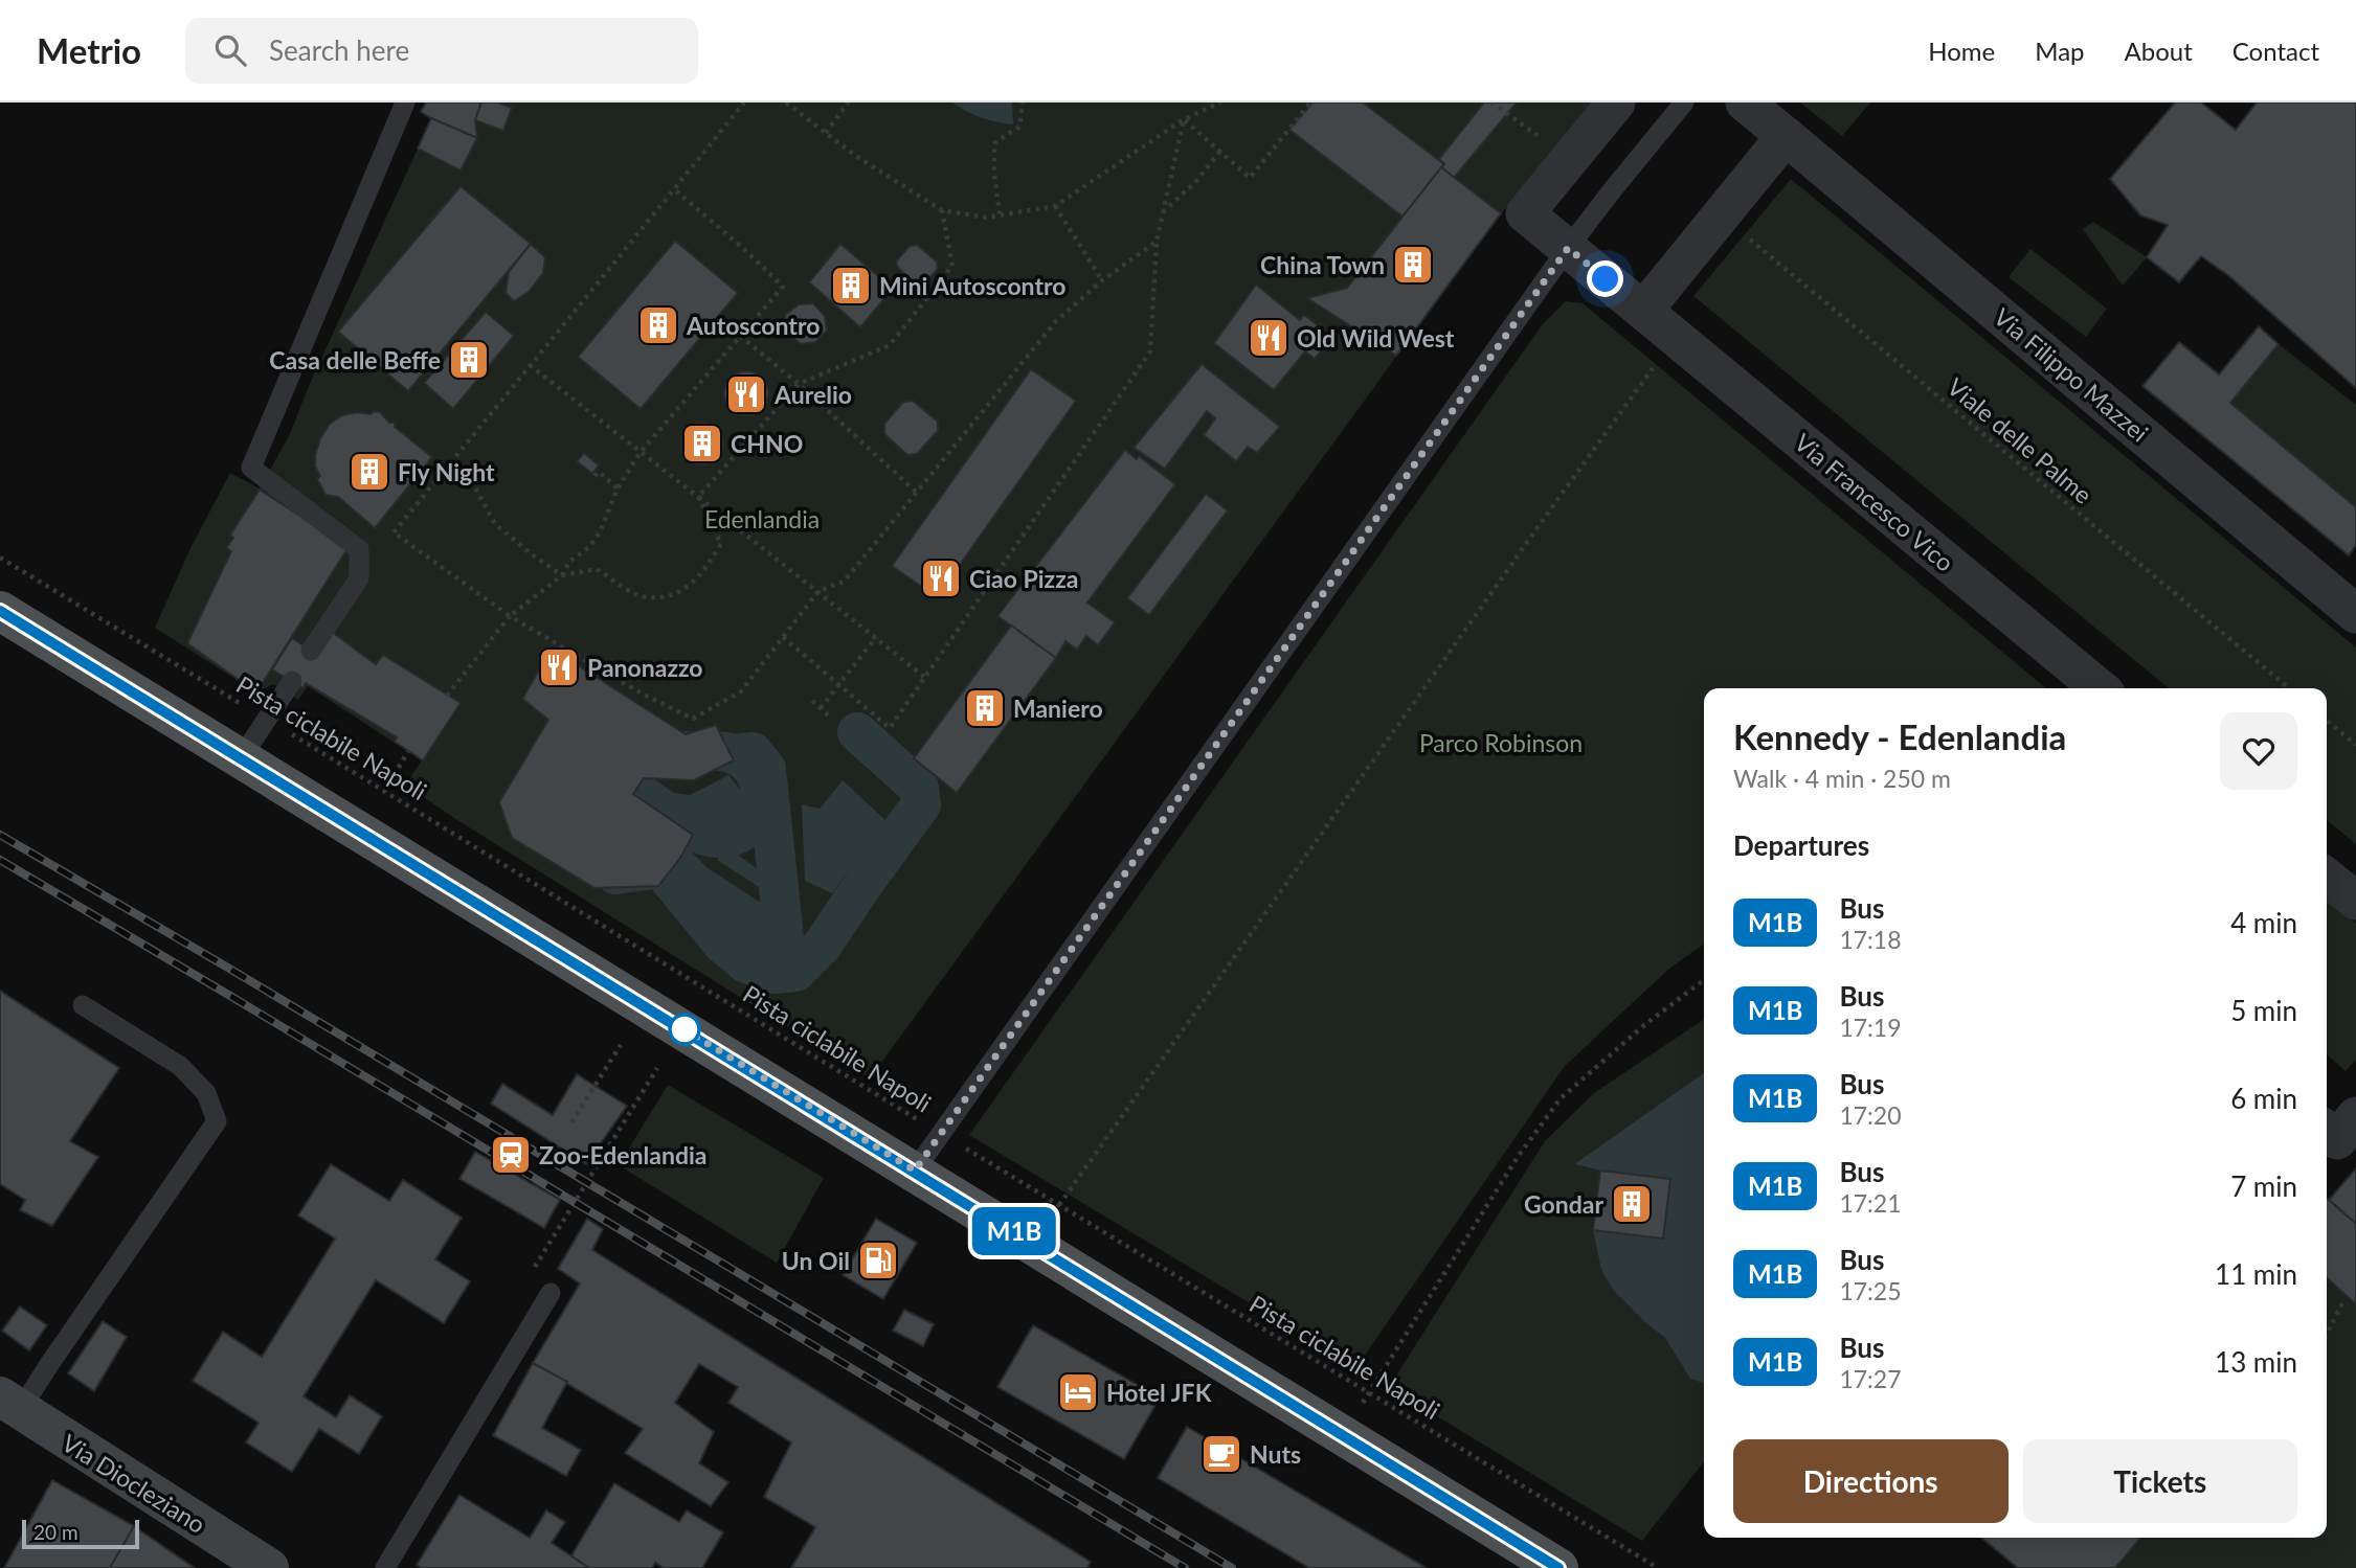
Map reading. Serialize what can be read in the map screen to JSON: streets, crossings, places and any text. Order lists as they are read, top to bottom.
{
  "streets": {
    "street": ["Via Filippo Mazzei", "Via Francesco Vico", "Via Diocleziano"],
    "path": ["Viale delle Palme", "Pista ciclabile Napoli"]
  },
  "parks": ["Edenlandia", "Parco Robinson"],
  "places": {
    "building": [
      "China Town",
      "Mini Autoscontro",
      "Autoscontro",
      "Casa delle Beffe",
      "CHNO",
      "Fly Night",
      "Maniero",
      "Gondar"
    ],
    "restaurant": [
      "Old Wild West",
      "Aurelio",
      "Ciao Pizza",
      "Panonazzo"
    ],
    "station": ["Zoo-Edenlandia"],
    "fuel station": ["Un Oil"],
    "hotel": ["Hotel JFK"],
    "cafe": ["Nuts"]
  },
  "lines": ["bus line M1B"],
  "scale_bar": "20 m",
  "page": {
    "header": "Metrio",
    "search": "Search here",
    "nav": [
      "Home",
      "Map",
      "About",
      "Contact"
    ],
    "on_map": "M1B",
    "heading": [
      ["Kennedy - Edenlandia", "Walk · 4 min · 250 m"],
      "Departures"
    ],
    "list": [
      {
        "mark": "M1B",
        "name": "Bus",
        "note": "17:18",
        "value": "4 min"
      },
      {
        "mark": "M1B",
        "name": "Bus",
        "note": "17:19",
        "value": "5 min"
      },
      {
        "mark": "M1B",
        "name": "Bus",
        "note": "17:20",
        "value": "6 min"
      },
      {
        "mark": "M1B",
        "name": "Bus",
        "note": "17:21",
        "value": "7 min"
      },
      {
        "mark": "M1B",
        "name": "Bus",
        "note": "17:25",
        "value": "11 min"
      },
      {
        "mark": "M1B",
        "name": "Bus",
        "note": "17:27",
        "value": "13 min"
      }
    ],
    "buttons": ["Directions", "Tickets"],
    "scale": "20 m"
  }
}
